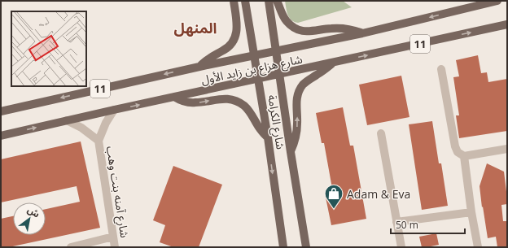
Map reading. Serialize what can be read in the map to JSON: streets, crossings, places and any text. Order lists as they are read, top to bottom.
{
  "streets": {
    "main road": ["11", "شارع هزاع بن زايد الأول", "شارع الكرامة"],
    "street": ["شارع آمنه بنت وهب"]
  },
  "crossings": [
    ["شارع هزاع بن زايد الأول", "شارع الكرامة"],
    ["شارع هزاع بن زايد الأول", "شارع آمنه بنت وهب"]
  ],
  "districts": ["المنهل"],
  "places": {
    "shop": ["Adam & Eva"]
  },
  "scale_bar": "50 m",
  "north": "top right"
}
